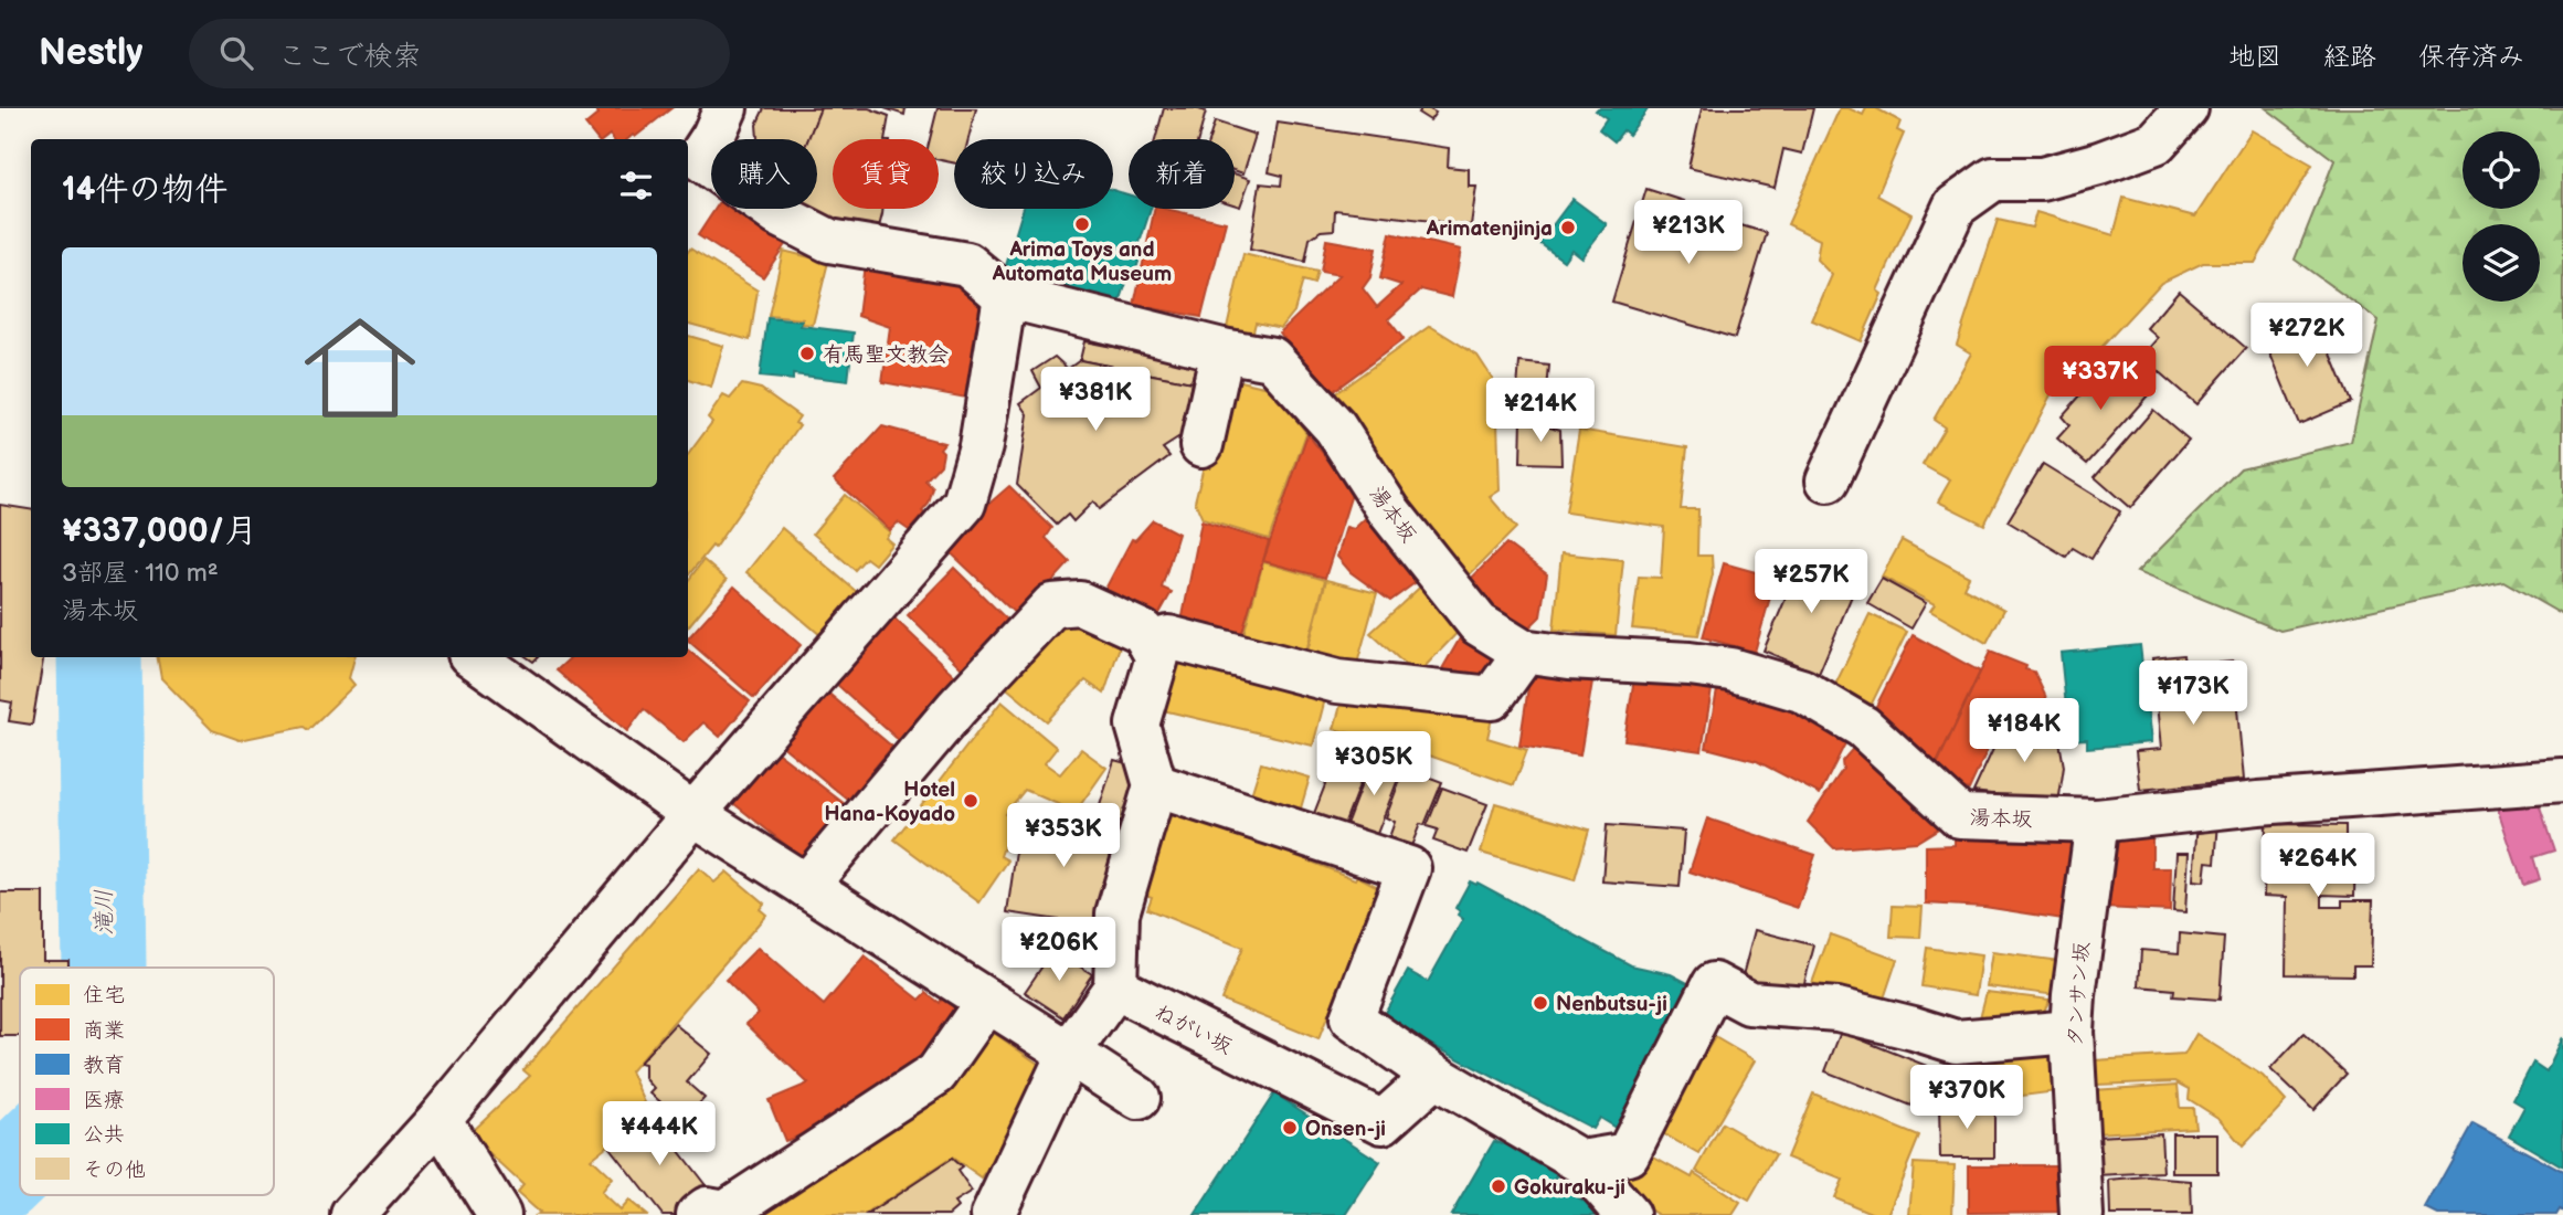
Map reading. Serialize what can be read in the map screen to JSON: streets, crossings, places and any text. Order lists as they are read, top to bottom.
{
  "streets": {
    "street": ["湯本坂", "タンサン坂", "ねがい坂"]
  },
  "crossings": [
    ["湯本坂", "タンサン坂"]
  ],
  "water": ["滝川"],
  "places": [
    "Arima Toys and Automata Museum",
    "Arimatenjinja",
    "有馬聖文教会",
    "Hotel Hana-Koyado",
    "Nenbutsu-ji",
    "Onsen-ji",
    "Gokuraku-ji"
  ],
  "legend": [
    "住宅",
    "商業",
    "教育",
    "医療",
    "公共",
    "その他"
  ],
  "page": {
    "header": "Nestly",
    "search": "ここで検索",
    "nav": ["地図", "経路", "保存済み"],
    "chip": [
      "購入",
      "賃貸",
      "絞り込み",
      "新着"
    ],
    "heading": "14件の物件",
    "price": [
      "¥213K",
      "¥272K",
      "¥337K",
      "¥381K",
      "¥214K",
      "¥257K",
      "¥173K",
      "¥184K",
      "¥305K",
      "¥353K",
      "¥264K",
      "¥206K",
      "¥370K",
      "¥444K"
    ],
    "list": [
      {
        "name": "¥337,000/月",
        "note": "3部屋 · 110 m² · 湯本坂"
      }
    ]
  }
}
